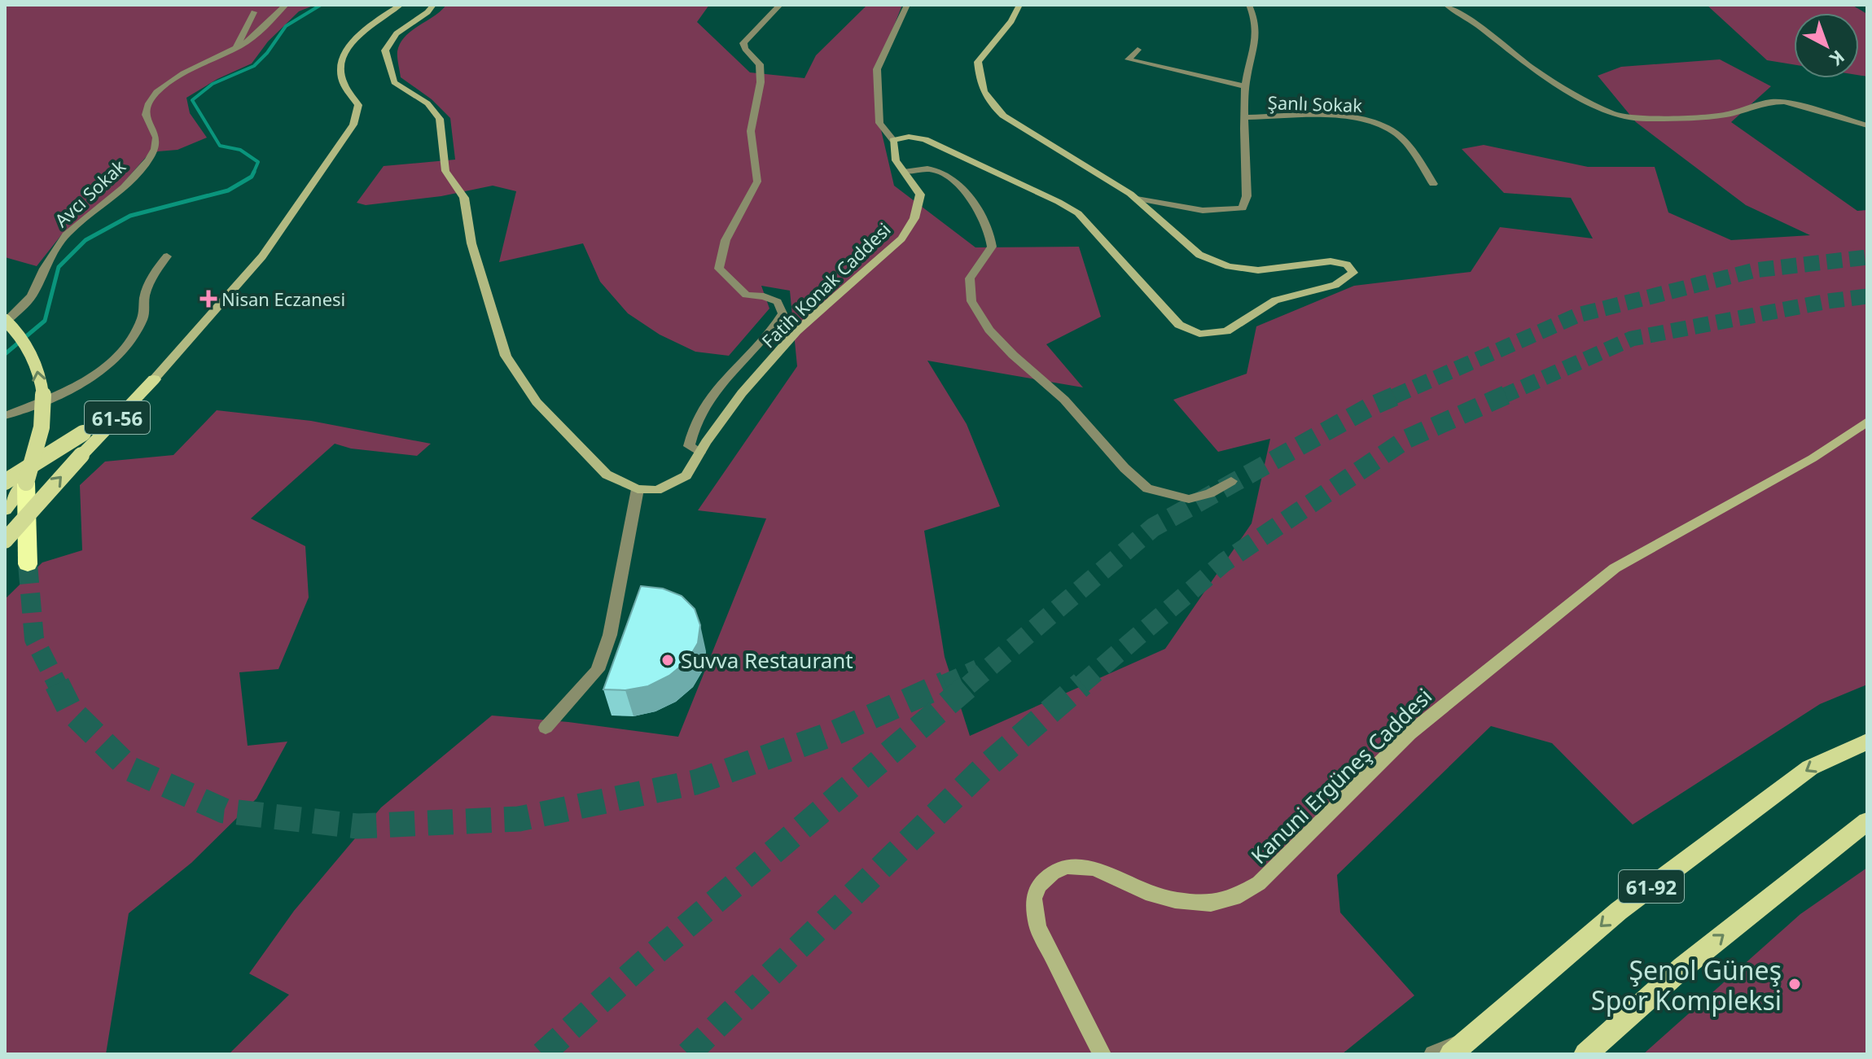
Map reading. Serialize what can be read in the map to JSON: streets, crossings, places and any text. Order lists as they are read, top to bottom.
{
  "streets": {
    "main road": [
      "Fatih Konak Caddesi",
      "61-56",
      "Kanuni Ergüneş Caddesi",
      "61-92"
    ],
    "street": ["Şanlı Sokak", "Avcı Sokak"]
  },
  "places": {
    "health": ["Nisan Eczanesi"],
    "other": ["Suvva Restaurant", "Şenol Güneş Spor Kompleksi"]
  },
  "north": "bottom right"
}
